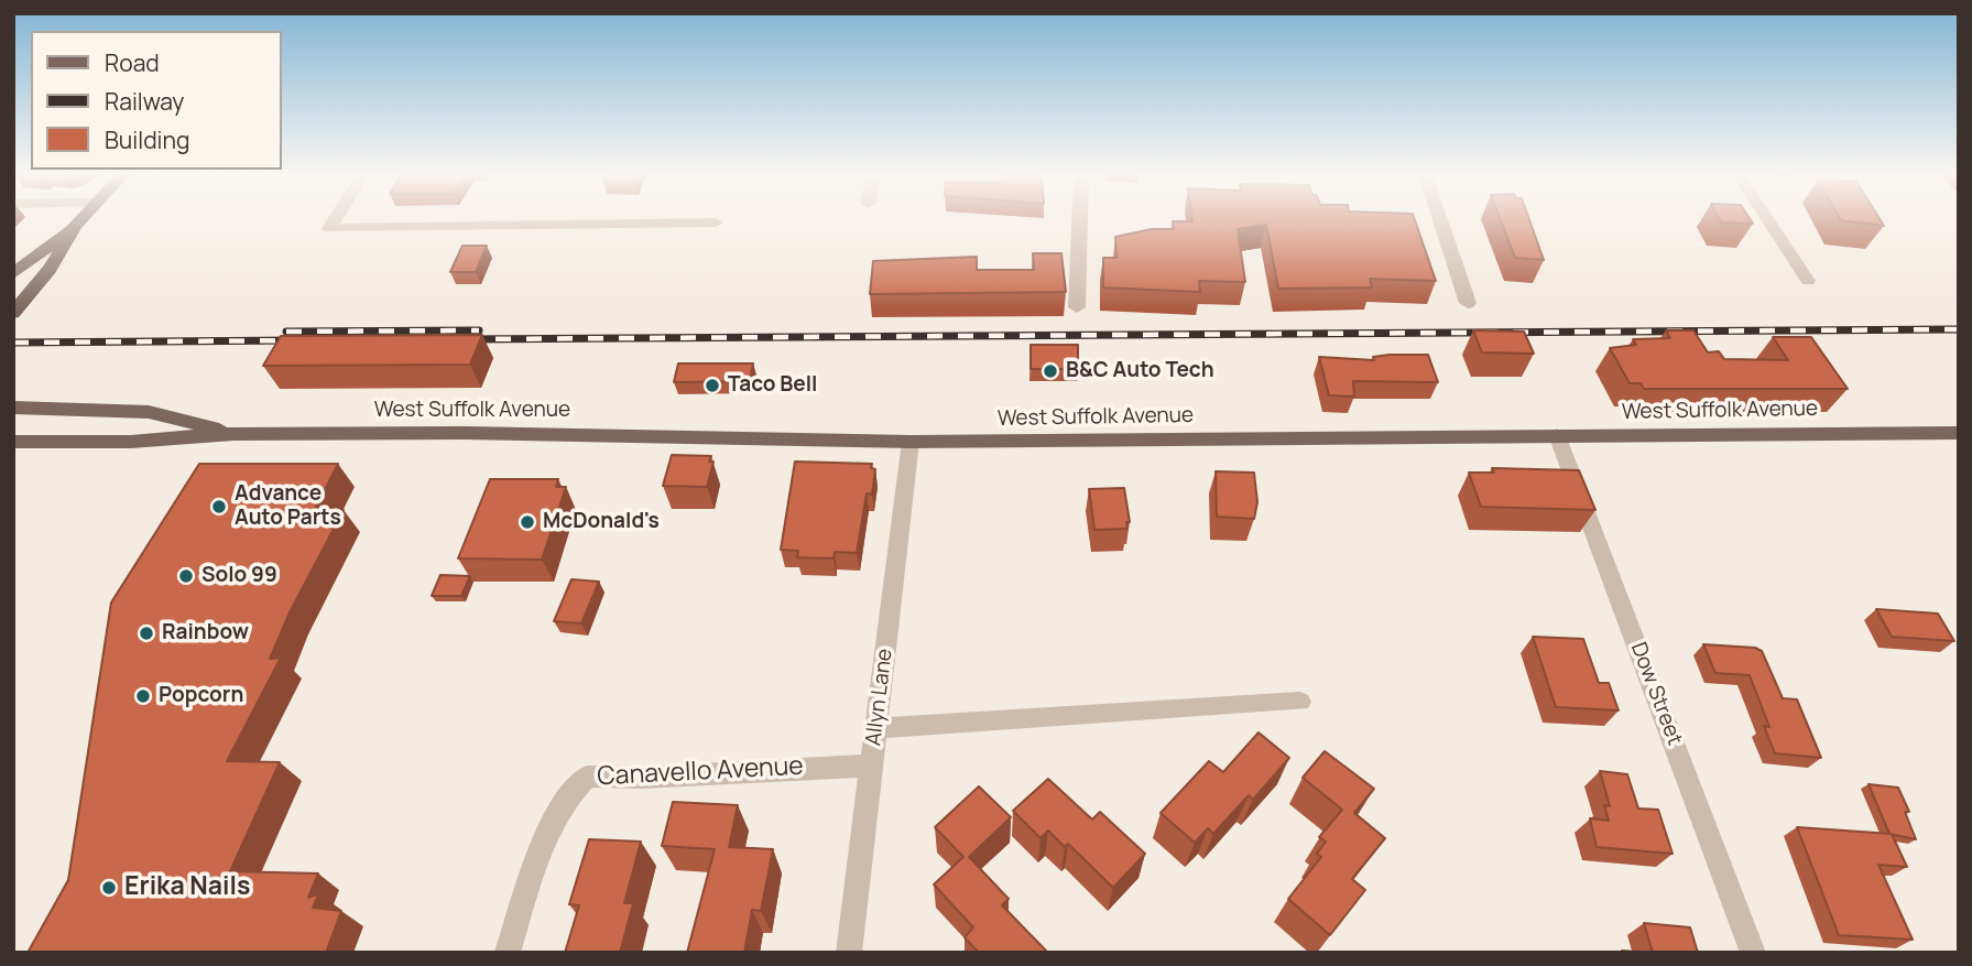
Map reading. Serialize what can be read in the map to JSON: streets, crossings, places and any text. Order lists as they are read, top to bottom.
{
  "streets": {
    "main road": ["West Suffolk Avenue"],
    "street": ["Dow Street", "Allyn Lane", "Canavello Avenue"]
  },
  "crossings": [
    ["West Suffolk Avenue", "Dow Street"],
    ["West Suffolk Avenue", "Allyn Lane"],
    ["Allyn Lane", "Canavello Avenue"]
  ],
  "places": [
    "B&C Auto Tech",
    "Taco Bell",
    "Advance Auto Parts",
    "McDonald's",
    "Solo 99",
    "Rainbow",
    "Popcorn",
    "Erika Nails"
  ],
  "legend": ["Road", "Railway", "Building"]
}
